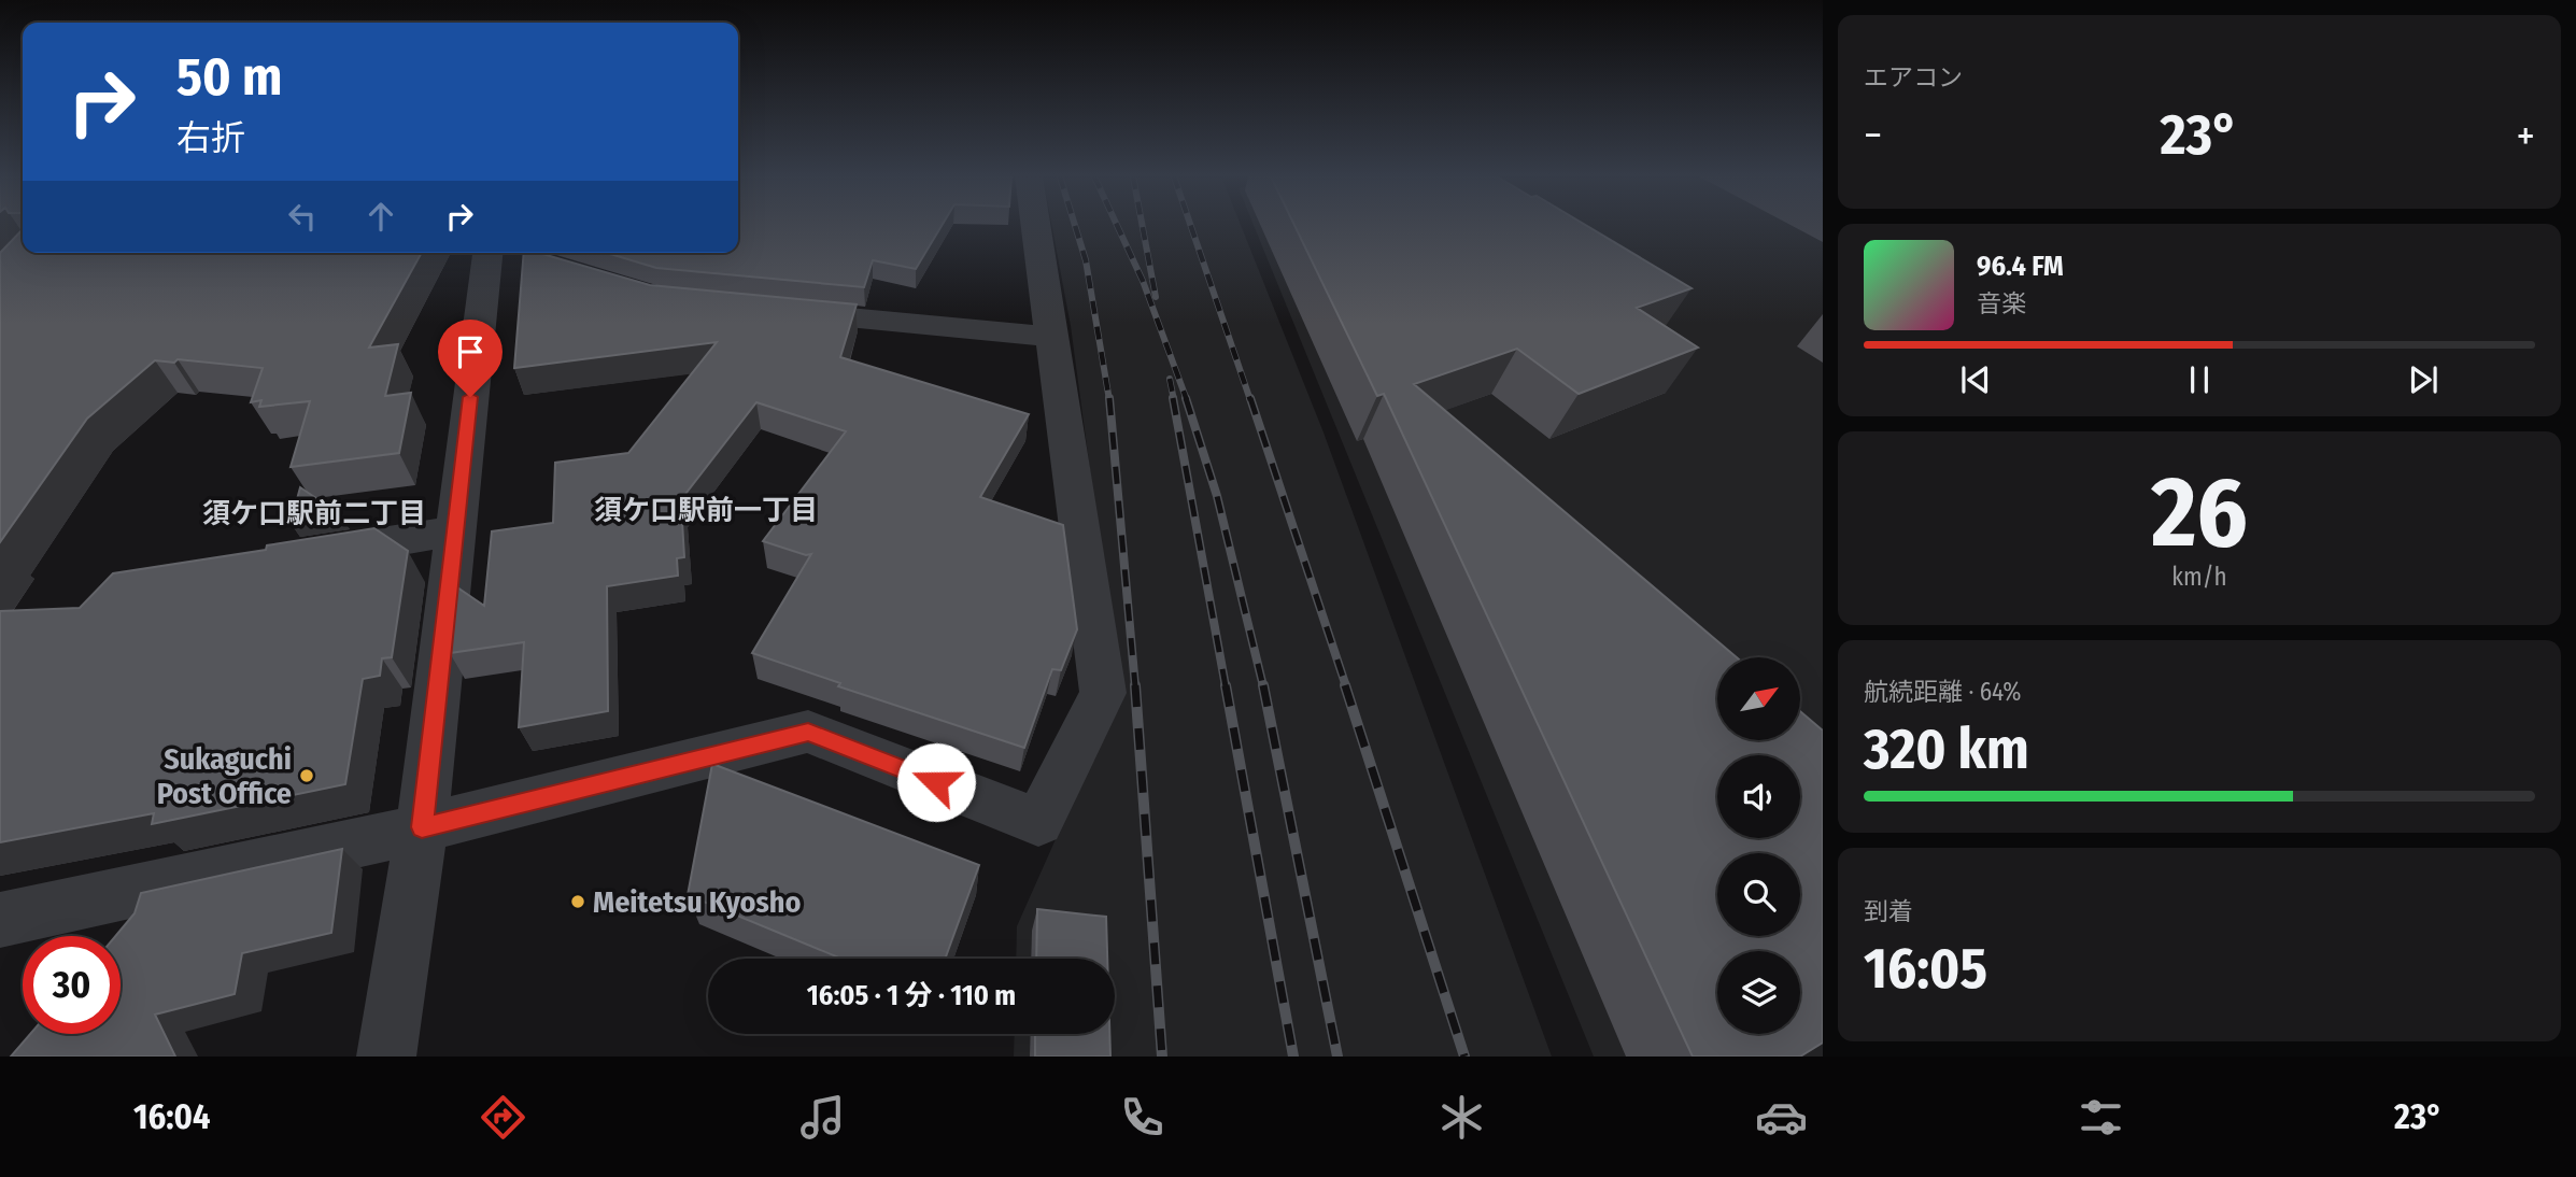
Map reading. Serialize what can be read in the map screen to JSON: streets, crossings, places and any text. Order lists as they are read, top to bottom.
{
  "districts": ["須ケ口駅前一丁目", "須ケ口駅前二丁目"],
  "places": ["Sukaguchi Post Office", "Meitetsu Kyosho"],
  "north": "top right",
  "page": {
    "tile": [
      "エアコン",
      ["26", "km/h"],
      ["航続距離 · 64%", "320 km"],
      ["到着", "16:05"]
    ],
    "turn": ["50 m", "右折"],
    "heat": ["−", "23°", "+"],
    "song": ["96.4 FM", "音楽"],
    "limit": "30",
    "trip": "16:05 · 1 分 · 110 m",
    "tabs": ["16:04", "23°"]
  }
}
